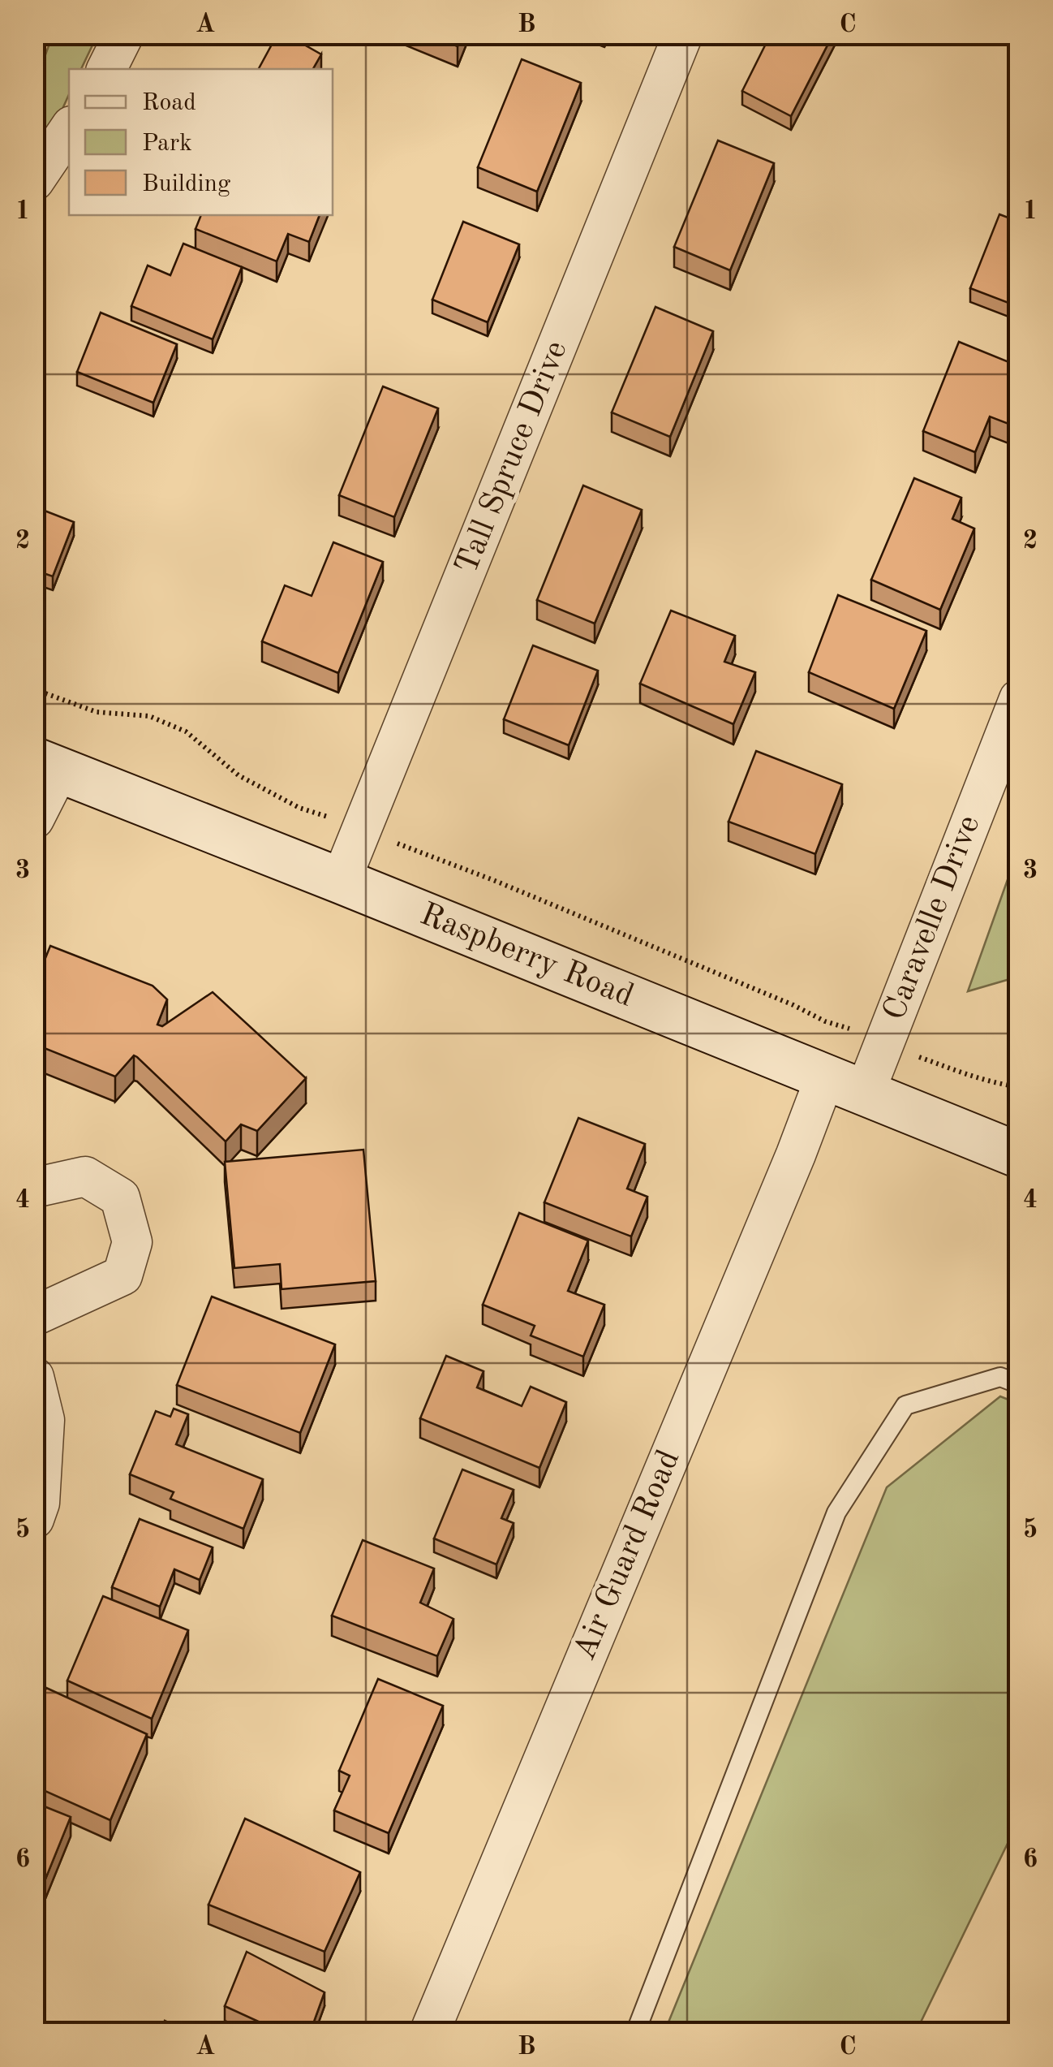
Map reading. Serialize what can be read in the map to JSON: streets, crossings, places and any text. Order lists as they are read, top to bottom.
{
  "streets": {
    "main road": ["Raspberry Road"],
    "street": ["Tall Spruce Drive", "Caravelle Drive", "Air Guard Road"]
  },
  "crossings": [
    ["Tall Spruce Drive", "Raspberry Road"],
    ["Caravelle Drive", "Raspberry Road"],
    ["Caravelle Drive", "Air Guard Road"],
    ["Raspberry Road", "Air Guard Road"]
  ],
  "legend": ["Road", "Park", "Building"],
  "grid": {
    "columns": ["A", "B", "C"],
    "rows": [
      "1",
      "2",
      "3",
      "4",
      "5",
      "6"
    ]
  }
}
